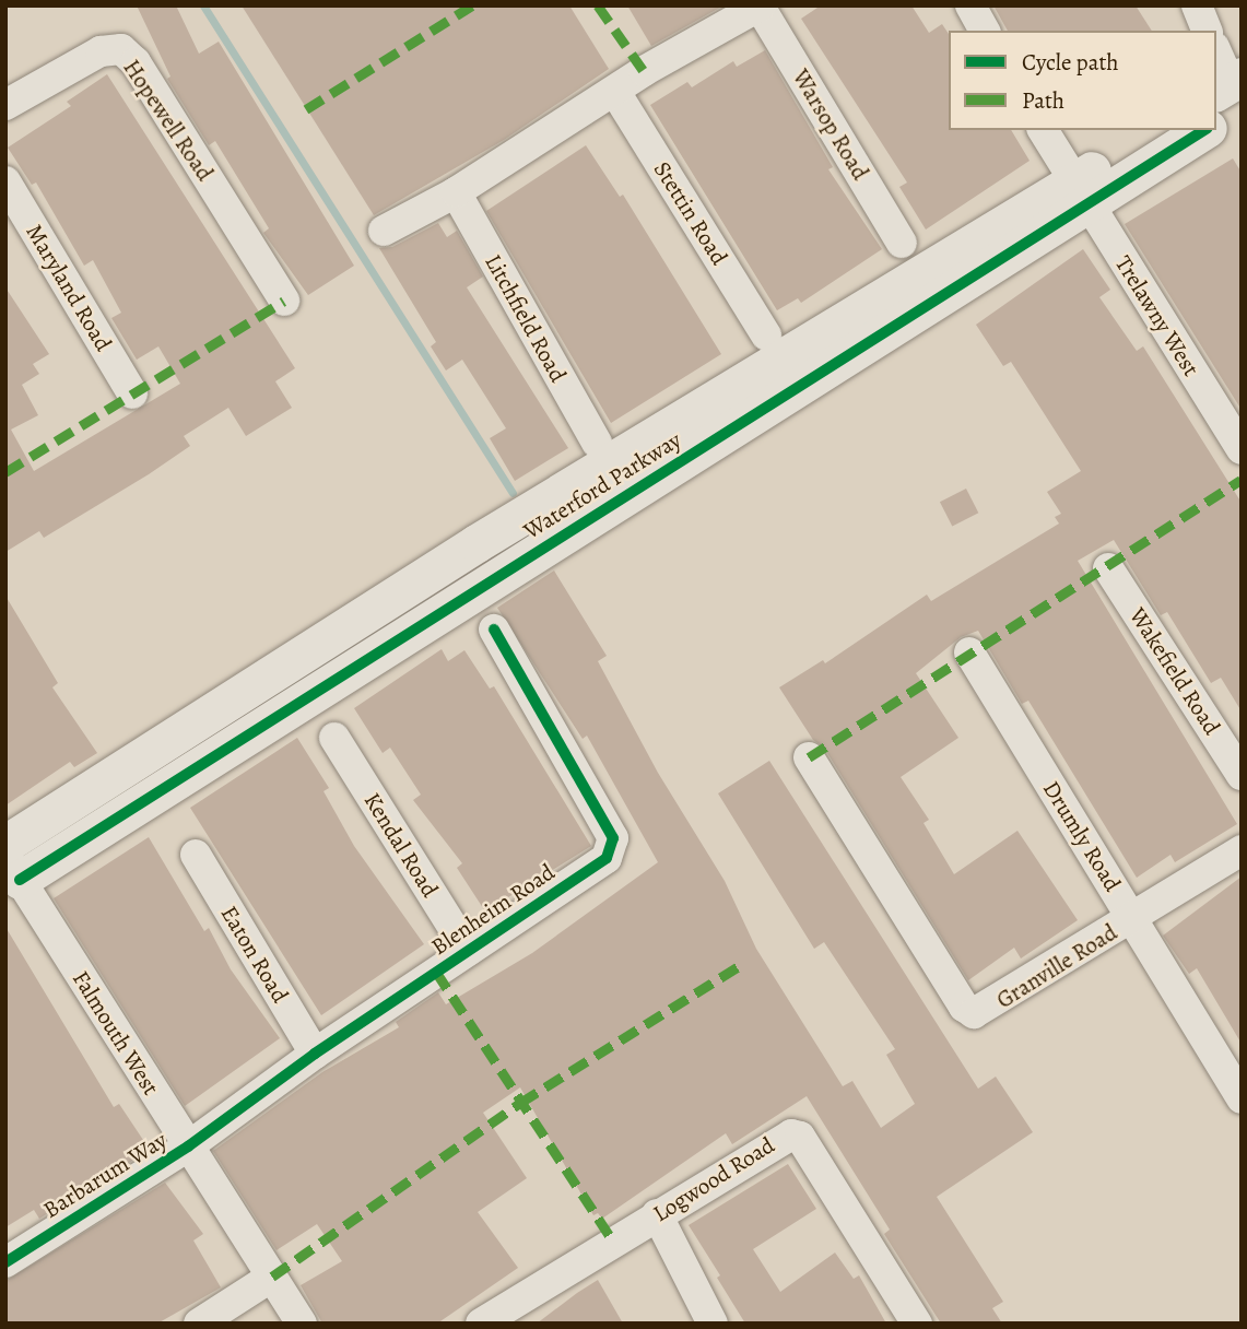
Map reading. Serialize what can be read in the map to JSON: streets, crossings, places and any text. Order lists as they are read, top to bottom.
{
  "streets": {
    "street": [
      "Hopewell Road",
      "Warsop Road",
      "Stettin Road",
      "Maryland Road",
      "Trelawny West",
      "Litchfield Road",
      "Waterford Parkway",
      "Wakefield Road",
      "Drumly Road",
      "Kendal Road",
      "Blenheim Road",
      "Eaton Road",
      "Granville Road",
      "Falmouth West",
      "Barbarum Way",
      "Logwood Road"
    ]
  },
  "crossings": [
    ["Trelawny West", "Waterford Parkway"],
    ["Waterford Parkway", "Falmouth West"],
    ["Drumly Road", "Granville Road"],
    ["Kendal Road", "Blenheim Road"],
    ["Blenheim Road", "Eaton Road"],
    ["Blenheim Road", "Falmouth West"],
    ["Blenheim Road", "Barbarum Way"],
    ["Falmouth West", "Barbarum Way"]
  ],
  "legend": ["Cycle path", "Path"]
}
